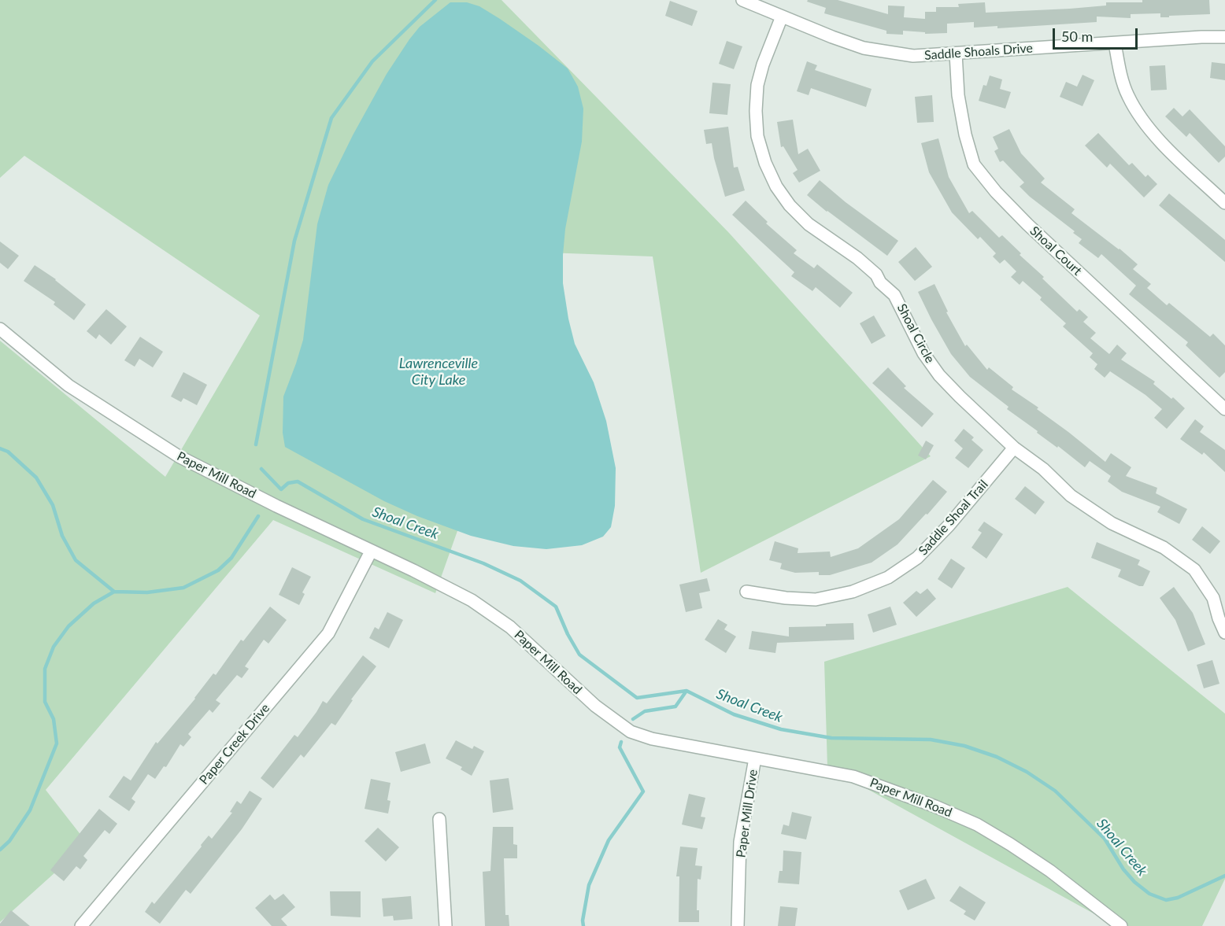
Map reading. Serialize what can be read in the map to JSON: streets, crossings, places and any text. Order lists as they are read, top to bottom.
{
  "streets": {
    "street": [
      "Saddle Shoals Drive",
      "Shoal Court",
      "Shoal Circle",
      "Paper Mill Road",
      "Saddle Shoal Trail",
      "Paper Creek Drive",
      "Paper Mill Drive"
    ]
  },
  "crossings": [
    ["Saddle Shoals Drive", "Shoal Court"],
    ["Saddle Shoals Drive", "Shoal Circle"],
    ["Shoal Circle", "Saddle Shoal Trail"],
    ["Paper Mill Road", "Paper Creek Drive"],
    ["Paper Mill Road", "Paper Mill Drive"]
  ],
  "water": ["Lawrenceville City Lake", "Shoal Creek"],
  "scale_bar": "50 m"
}
